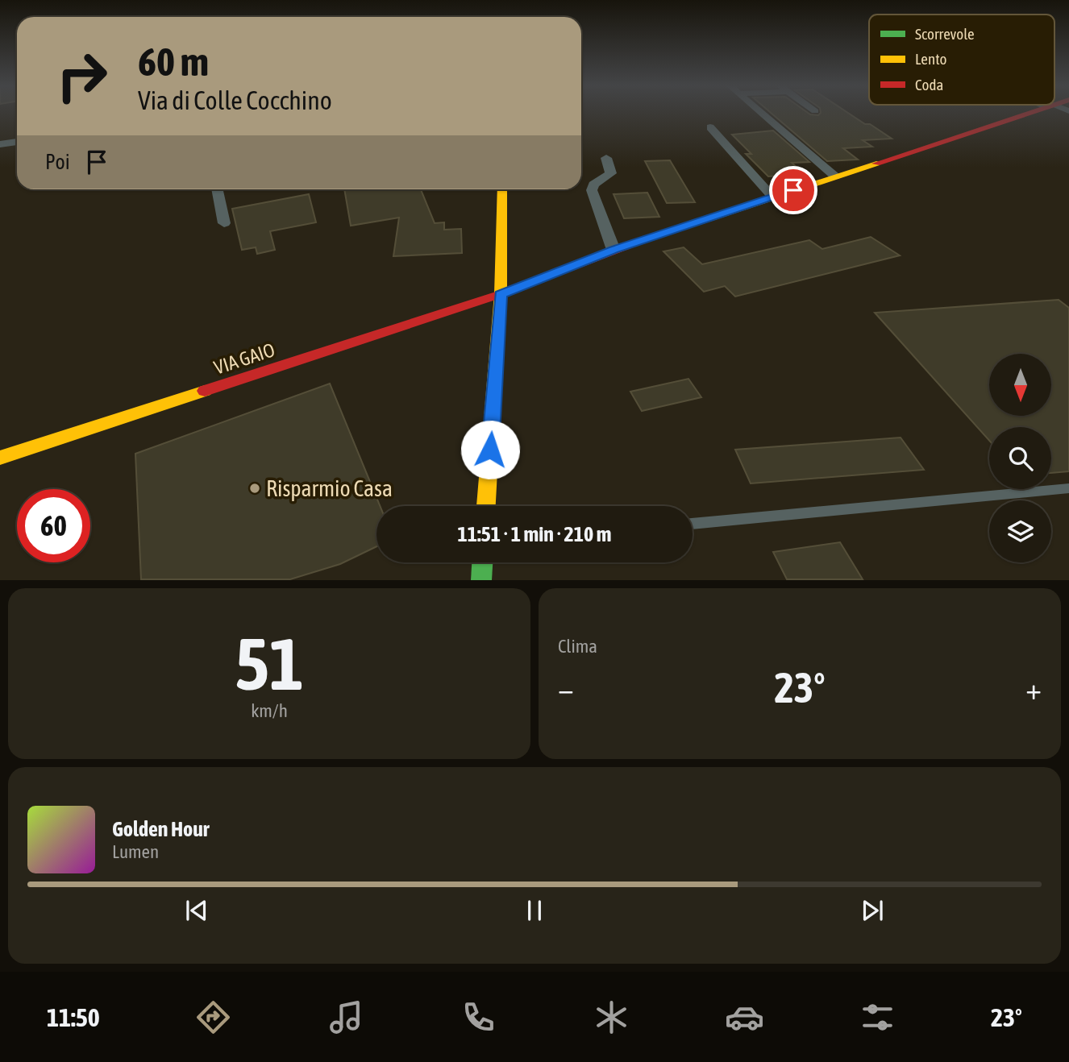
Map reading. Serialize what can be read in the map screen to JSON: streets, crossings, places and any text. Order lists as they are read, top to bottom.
{
  "streets": {
    "street": ["VIA GAIO"]
  },
  "places": ["Risparmio Casa"],
  "legend": ["Scorrevole", "Lento", "Coda"],
  "north": "bottom",
  "page": {
    "turn": ["60 m", "Via di Colle Cocchino"],
    "then": "Poi",
    "limit": "60",
    "trip": "11:51 · 1 min · 210 m",
    "tile": [
      ["51", "km/h"],
      "Clima"
    ],
    "heat": ["−", "23°", "+"],
    "song": ["Golden Hour", "Lumen"],
    "tabs": ["11:50", "23°"]
  }
}
